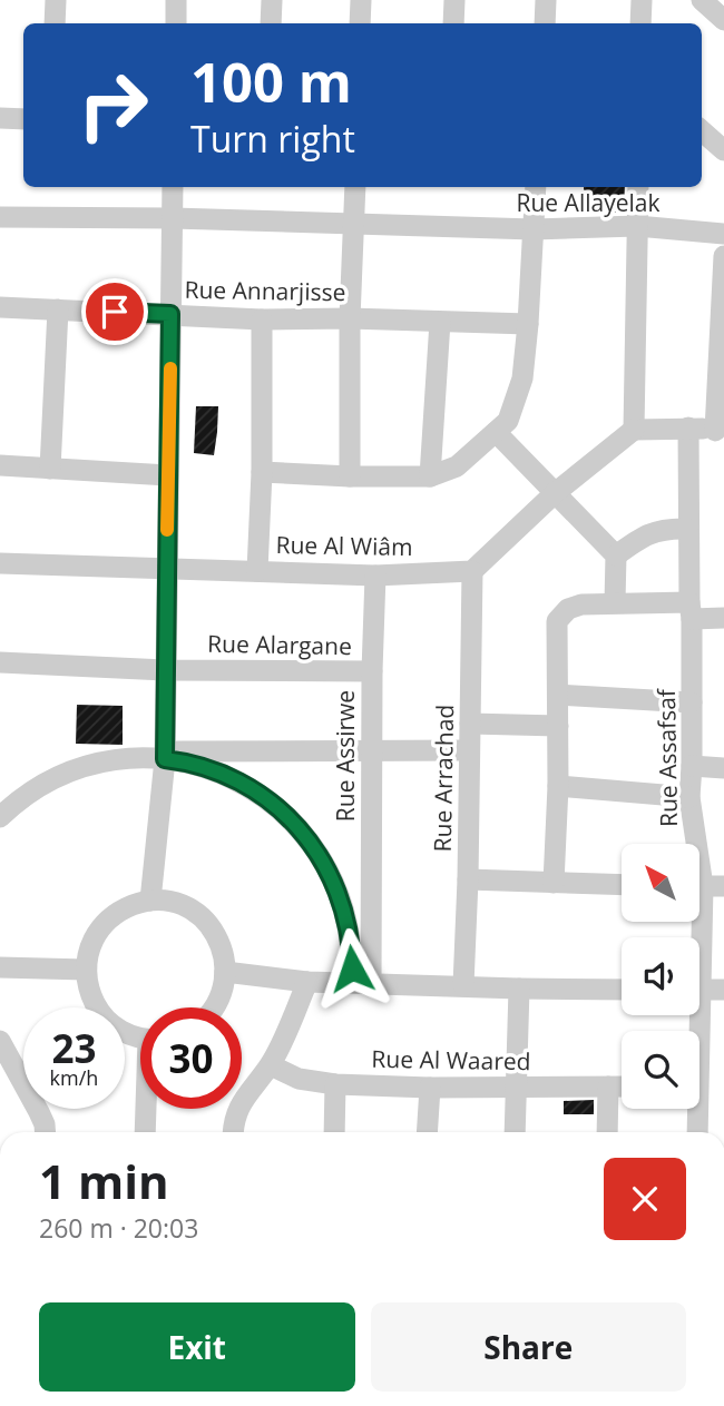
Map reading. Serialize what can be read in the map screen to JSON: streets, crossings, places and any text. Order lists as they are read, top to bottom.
{
  "streets": {
    "street": [
      "Rue Allayelak",
      "Rue Annarjisse",
      "Rue Al Wiâm",
      "Rue Alargane",
      "Rue Assirwe",
      "Rue Assafsaf",
      "Rue Arrachad",
      "Rue Al Waared"
    ]
  },
  "crossings": [
    ["Rue Al Wiâm", "Rue Assirwe"],
    ["Rue Al Wiâm", "Rue Arrachad"],
    ["Rue Alargane", "Rue Assirwe"]
  ],
  "north": "top left",
  "page": {
    "turn": ["100 m", "Turn right"],
    "speed": "23 km/h",
    "limit": "30",
    "heading": ["1 min", "260 m · 20:03"],
    "buttons": ["Exit", "Share"]
  }
}
